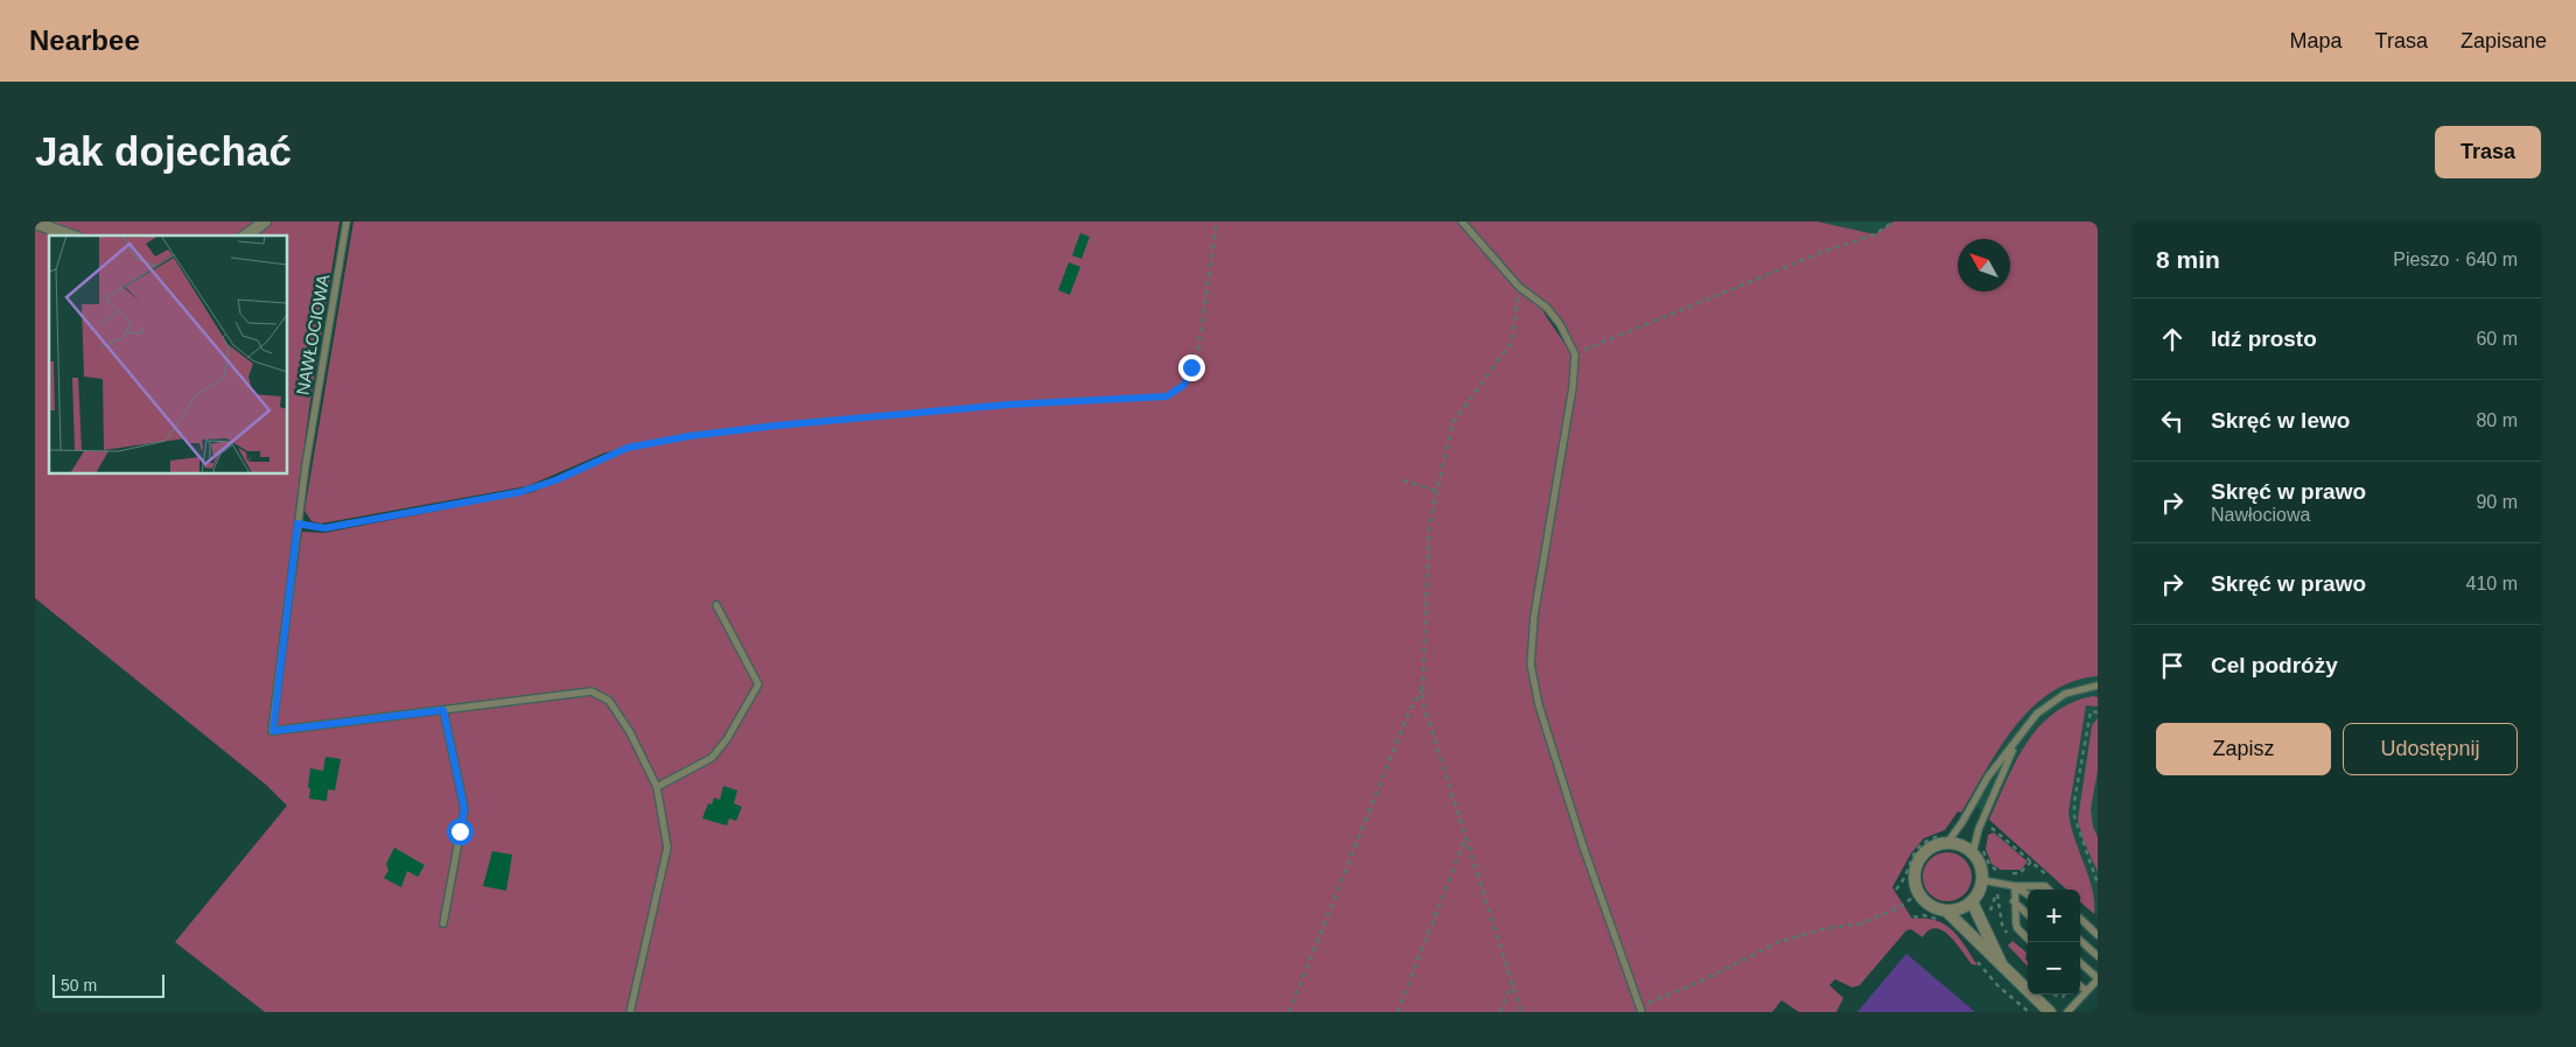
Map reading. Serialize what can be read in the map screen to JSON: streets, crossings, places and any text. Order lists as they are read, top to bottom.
{
  "streets": {
    "lane": ["NAWŁOCIOWA"]
  },
  "scale_bar": "50 m",
  "north": "top left",
  "page": {
    "header": "Nearbee",
    "nav": ["Mapa", "Trasa", "Zapisane"],
    "buttons": [
      "Trasa",
      ["Zapisz", "Udostępnij"]
    ],
    "title": "Jak dojechać",
    "heading": ["8 min", "Pieszo · 640 m"],
    "list": [
      ["Idź prosto", "60 m"],
      ["Skręć w lewo", "80 m"],
      ["Skręć w prawo", "Nawłociowa", "90 m"],
      ["Skręć w prawo", "410 m"],
      "Cel podróży"
    ],
    "map_buttons": ["+", "−"],
    "scale": "50 m"
  }
}
